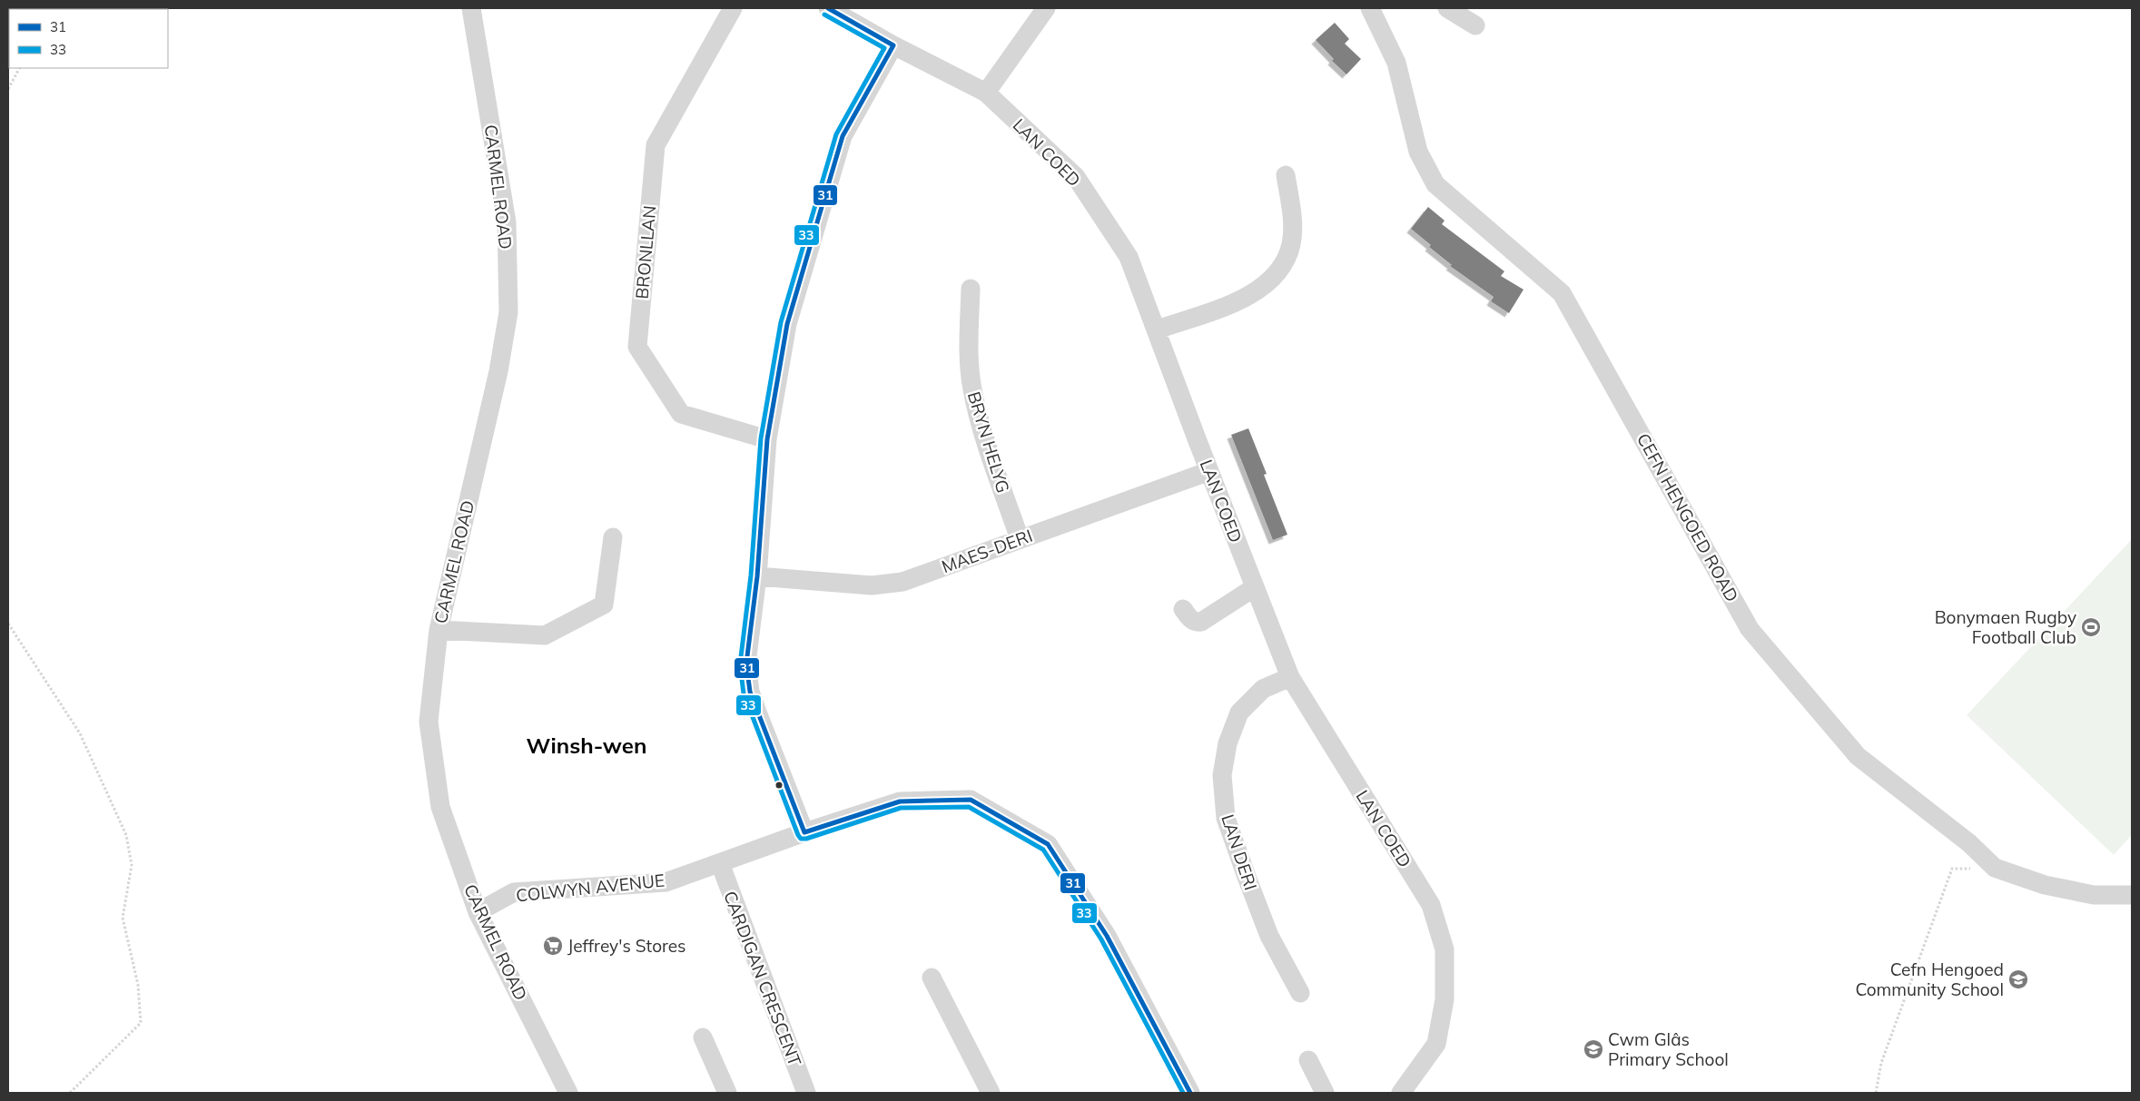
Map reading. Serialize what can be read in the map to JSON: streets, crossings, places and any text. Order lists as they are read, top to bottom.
{
  "streets": {
    "street": [
      "LAN COED",
      "CARMEL ROAD",
      "BRONLLAN",
      "BRYN HELYG",
      "CEFN HENGOED ROAD",
      "MAES-DERI",
      "LAN DERI",
      "COLWYN AVENUE",
      "CARDIGAN CRESCENT"
    ]
  },
  "crossings": [
    ["LAN COED", "MAES-DERI"],
    ["LAN COED", "LAN DERI"],
    ["CARMEL ROAD", "COLWYN AVENUE"],
    ["BRYN HELYG", "MAES-DERI"],
    ["COLWYN AVENUE", "CARDIGAN CRESCENT"]
  ],
  "districts": ["Winsh-wen"],
  "places": {
    "sports": ["Bonymaen Rugby Football Club"],
    "supermarket": ["Jeffrey's Stores"],
    "school or university": ["Cefn Hengoed Community School", "Cwm Glâs Primary School"]
  },
  "lines": ["transit line 31", "transit line 33"],
  "legend": ["31", "33"]
}
